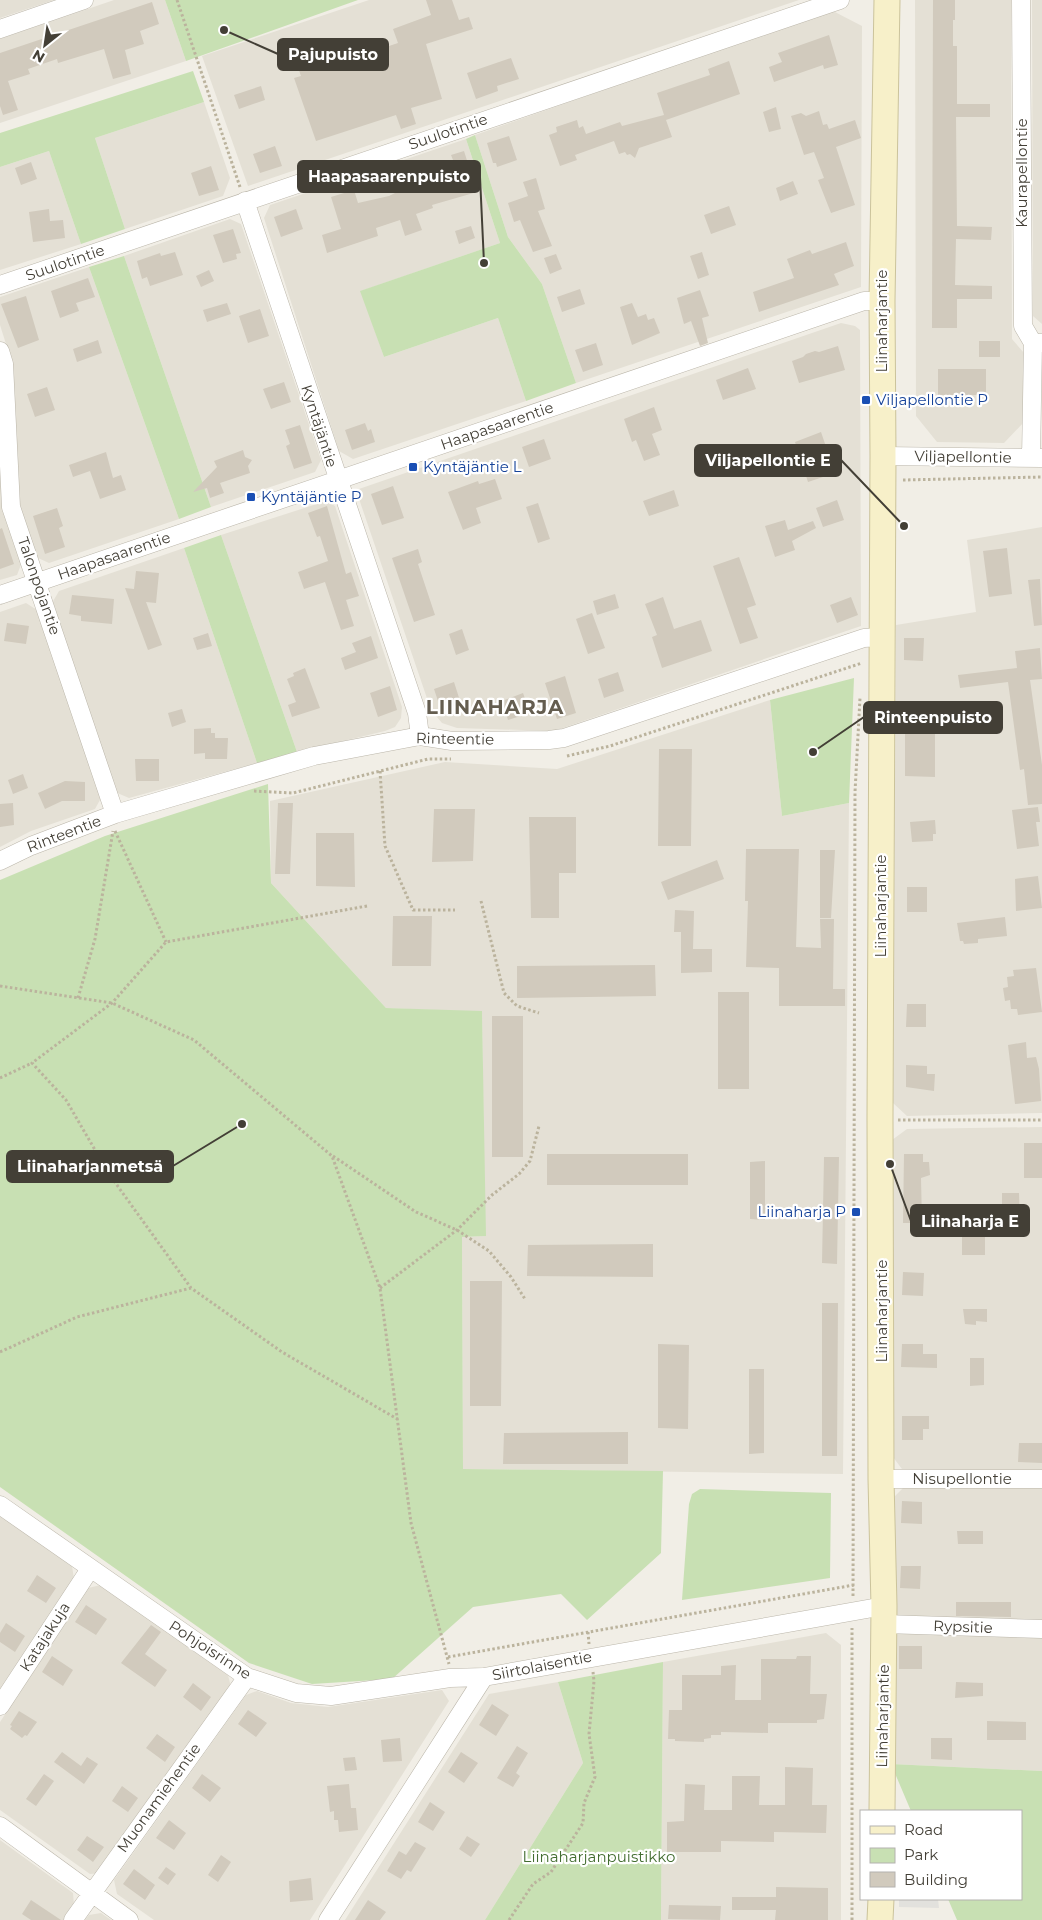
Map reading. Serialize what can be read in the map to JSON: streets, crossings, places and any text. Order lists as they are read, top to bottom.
{
  "streets": {
    "main road": ["Liinaharjantie"],
    "street": [
      "Suulotintie",
      "Kaurapellontie",
      "Kyntäjäntie",
      "Haapasaarentie",
      "Viljapellontie",
      "Talonpojantie",
      "Rinteentie",
      "Nisupellontie",
      "Rypsitie",
      "Katajakuja",
      "Pohjoisrinne",
      "Siirtolaisentie",
      "Muonamiehentie"
    ]
  },
  "crossings": [
    ["Suulotintie", "Kyntäjäntie"],
    ["Kaurapellontie", "Viljapellontie"],
    ["Liinaharjantie", "Haapasaarentie"],
    ["Liinaharjantie", "Viljapellontie"],
    ["Liinaharjantie", "Rinteentie"],
    ["Liinaharjantie", "Nisupellontie"],
    ["Liinaharjantie", "Rypsitie"],
    ["Liinaharjantie", "Siirtolaisentie"],
    ["Kyntäjäntie", "Haapasaarentie"],
    ["Kyntäjäntie", "Rinteentie"],
    ["Haapasaarentie", "Talonpojantie"],
    ["Talonpojantie", "Rinteentie"],
    ["Rypsitie", "Siirtolaisentie"],
    ["Katajakuja", "Pohjoisrinne"],
    ["Pohjoisrinne", "Siirtolaisentie"],
    ["Pohjoisrinne", "Muonamiehentie"]
  ],
  "districts": ["LIINAHARJA"],
  "parks": ["Liinaharjanpuistikko"],
  "places": {
    "other": [
      "Pajupuisto",
      "Haapasaarenpuisto",
      "Viljapellontie E",
      "Rinteenpuisto",
      "Liinaharjanmetsä",
      "Liinaharja E"
    ],
    "transit": [
      "Viljapellontie P",
      "Kyntäjäntie L",
      "Kyntäjäntie P",
      "Liinaharja P"
    ]
  },
  "legend": ["Road", "Park", "Building"],
  "north": "bottom left"
}
